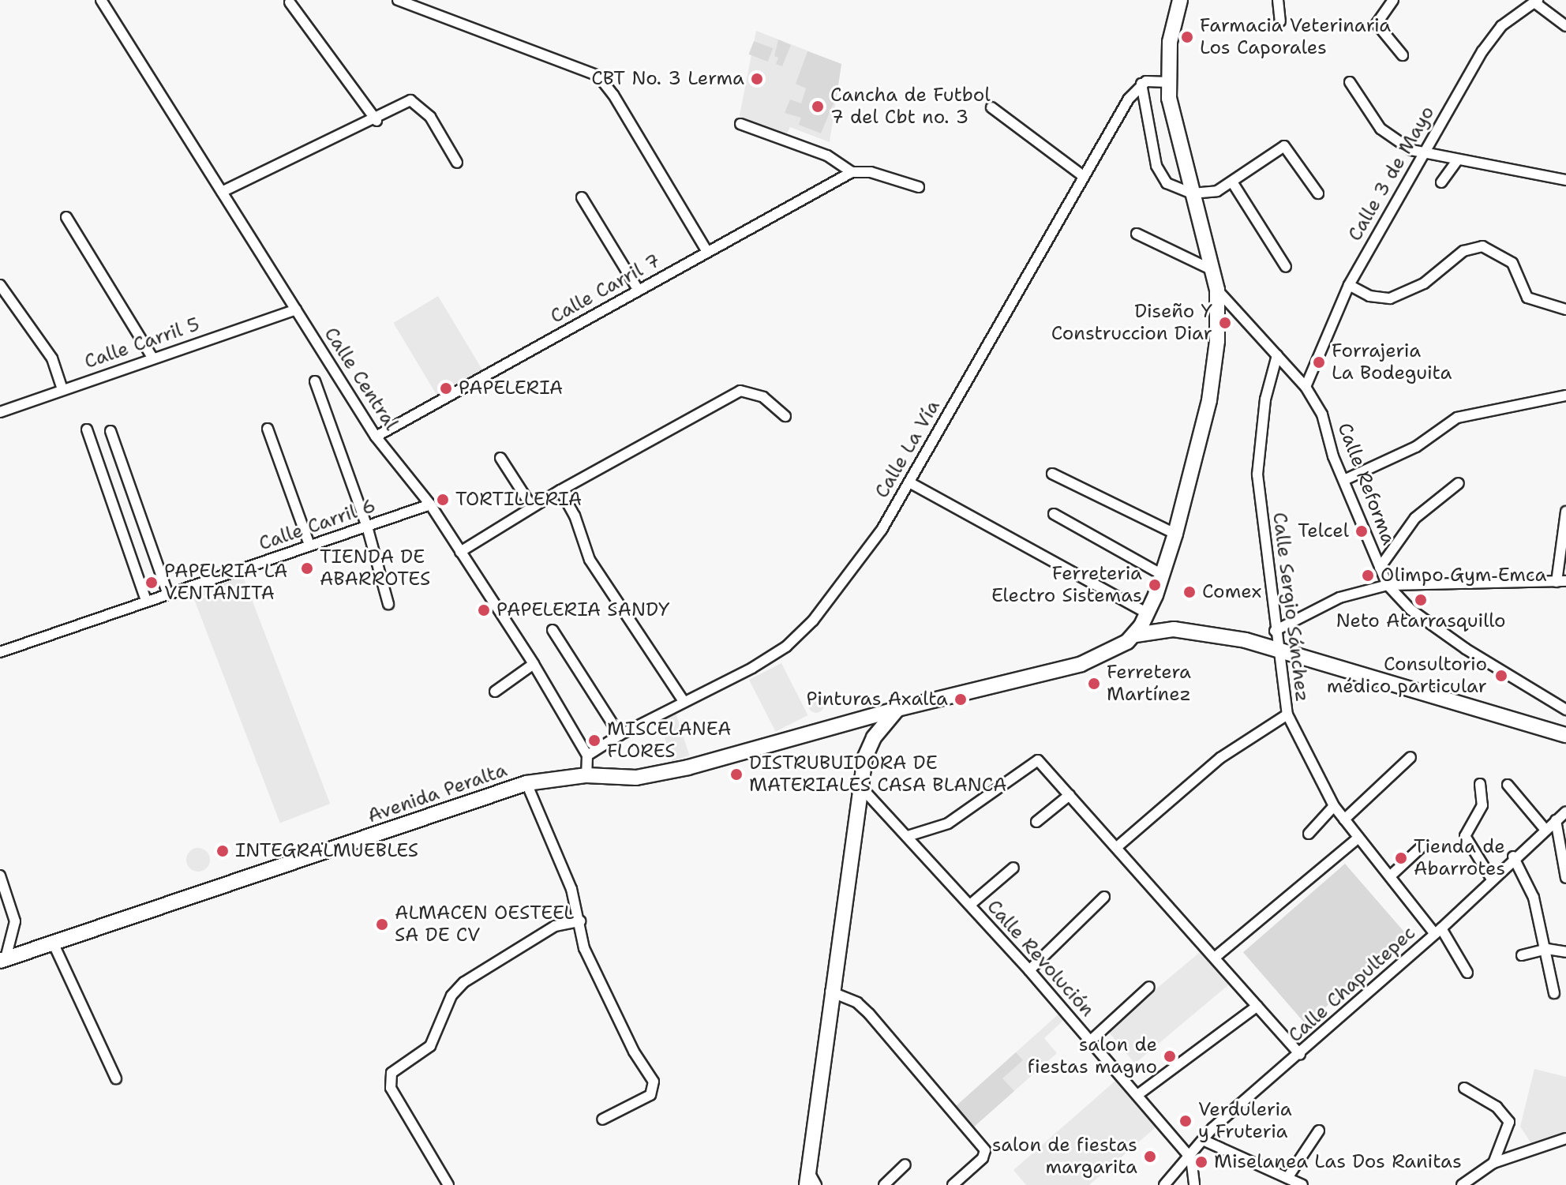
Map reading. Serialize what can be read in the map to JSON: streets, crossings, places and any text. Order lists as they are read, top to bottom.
{
  "streets": {
    "main road": ["Avenida Peralta"],
    "street": [
      "Calle 3 de Mayo",
      "Calle Carril 7",
      "Calle Carril 5",
      "Calle Central",
      "Calle La Vía",
      "Calle Reforma",
      "Calle Carril 6",
      "Calle Sergio Sánchez",
      "Calle Revolución",
      "Calle Chapultepec"
    ]
  },
  "crossings": [
    ["Calle 3 de Mayo", "Calle Reforma"],
    ["Calle Carril 7", "Calle Central"],
    ["Calle Carril 5", "Calle Central"],
    ["Calle Central", "Calle La Vía"],
    ["Calle Central", "Calle Carril 6"],
    ["Calle Reforma", "Calle Sergio Sánchez"],
    ["Calle Sergio Sánchez", "Calle Chapultepec"],
    ["Calle Revolución", "Calle Chapultepec"]
  ],
  "places": [
    "Farmacia Veterinaria Los Caporales",
    "CBT No. 3 Lerma",
    "Cancha de Futbol 7 del Cbt no. 3",
    "Diseño Y Construccion Diar",
    "Forrajeria La Bodeguita",
    "PAPELERIA",
    "TORTILLERIA",
    "Telcel",
    "TIENDA DE ABARROTES",
    "Olimpo Gym Emca",
    "PAPELRIA LA VENTANITA",
    "Ferreteria Electro Sistemas",
    "Comex",
    "Neto Atarrasquillo",
    "PAPELERIA SANDY",
    "Consultorio médico particular",
    "Ferretera Martínez",
    "Pinturas Axalta",
    "MISCELANEA FLORES",
    "DISTRUBUIDORA DE MATERIALES CASA BLANCA",
    "INTEGRALMUEBLES",
    "Tienda de Abarrotes",
    "ALMACEN OESTEEL SA DE CV",
    "salon de fiestas magno",
    "Verduleria y Fruteria",
    "salon de fiestas margarita",
    "Miselanea Las Dos Ranitas"
  ]
}
